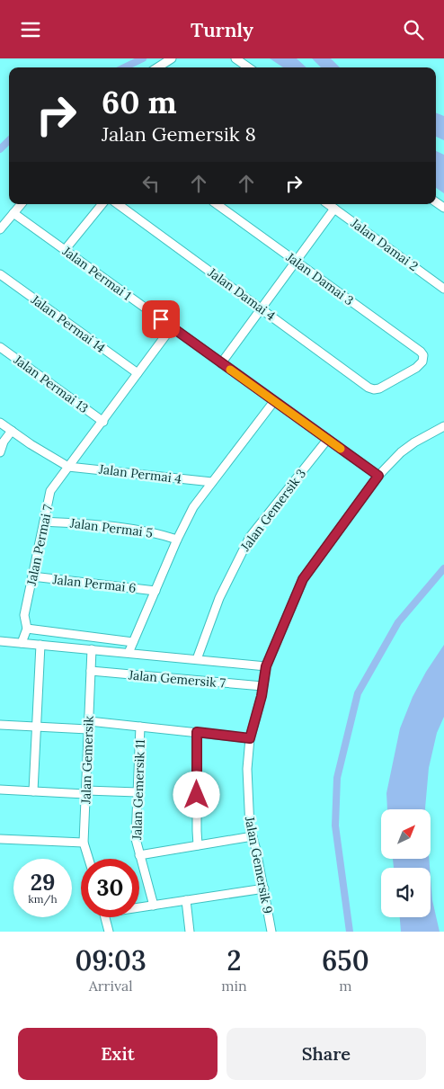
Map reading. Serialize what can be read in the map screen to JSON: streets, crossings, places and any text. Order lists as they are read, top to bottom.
{
  "streets": {
    "street": [
      "Jalan Damai 2",
      "Jalan Permai 1",
      "Jalan Damai 3",
      "Jalan Damai 4",
      "Jalan Permai 14",
      "Jalan Permai 13",
      "Jalan Permai 4",
      "Jalan Gemersik 3",
      "Jalan Permai 5",
      "Jalan Permai 7",
      "Jalan Permai 6",
      "Jalan Gemersik 7",
      "Jalan Gemersik",
      "Jalan Gemersik 11",
      "Jalan Gemersik 9"
    ]
  },
  "crossings": [
    ["Jalan Permai 1", "Jalan Gemersik 3"],
    ["Jalan Permai 1", "Jalan Permai 7"],
    ["Jalan Permai 1", "Jalan Gemersik 9"],
    ["Jalan Damai 3", "Jalan Damai 4"],
    ["Jalan Permai 14", "Jalan Permai 7"],
    ["Jalan Permai 13", "Jalan Permai 7"],
    ["Jalan Permai 4", "Jalan Permai 7"],
    ["Jalan Permai 5", "Jalan Permai 7"],
    ["Jalan Permai 7", "Jalan Permai 6"],
    ["Jalan Gemersik 7", "Jalan Gemersik"],
    ["Jalan Gemersik 7", "Jalan Gemersik 9"]
  ],
  "north": "top right",
  "page": {
    "header": "Turnly",
    "turn": ["60 m", "Jalan Gemersik 8"],
    "speed": "29 km/h",
    "limit": "30",
    "eta": [
      "09:03",
      "Arrival",
      "2",
      "min",
      "650",
      "m"
    ],
    "buttons": ["Exit", "Share"]
  }
}
